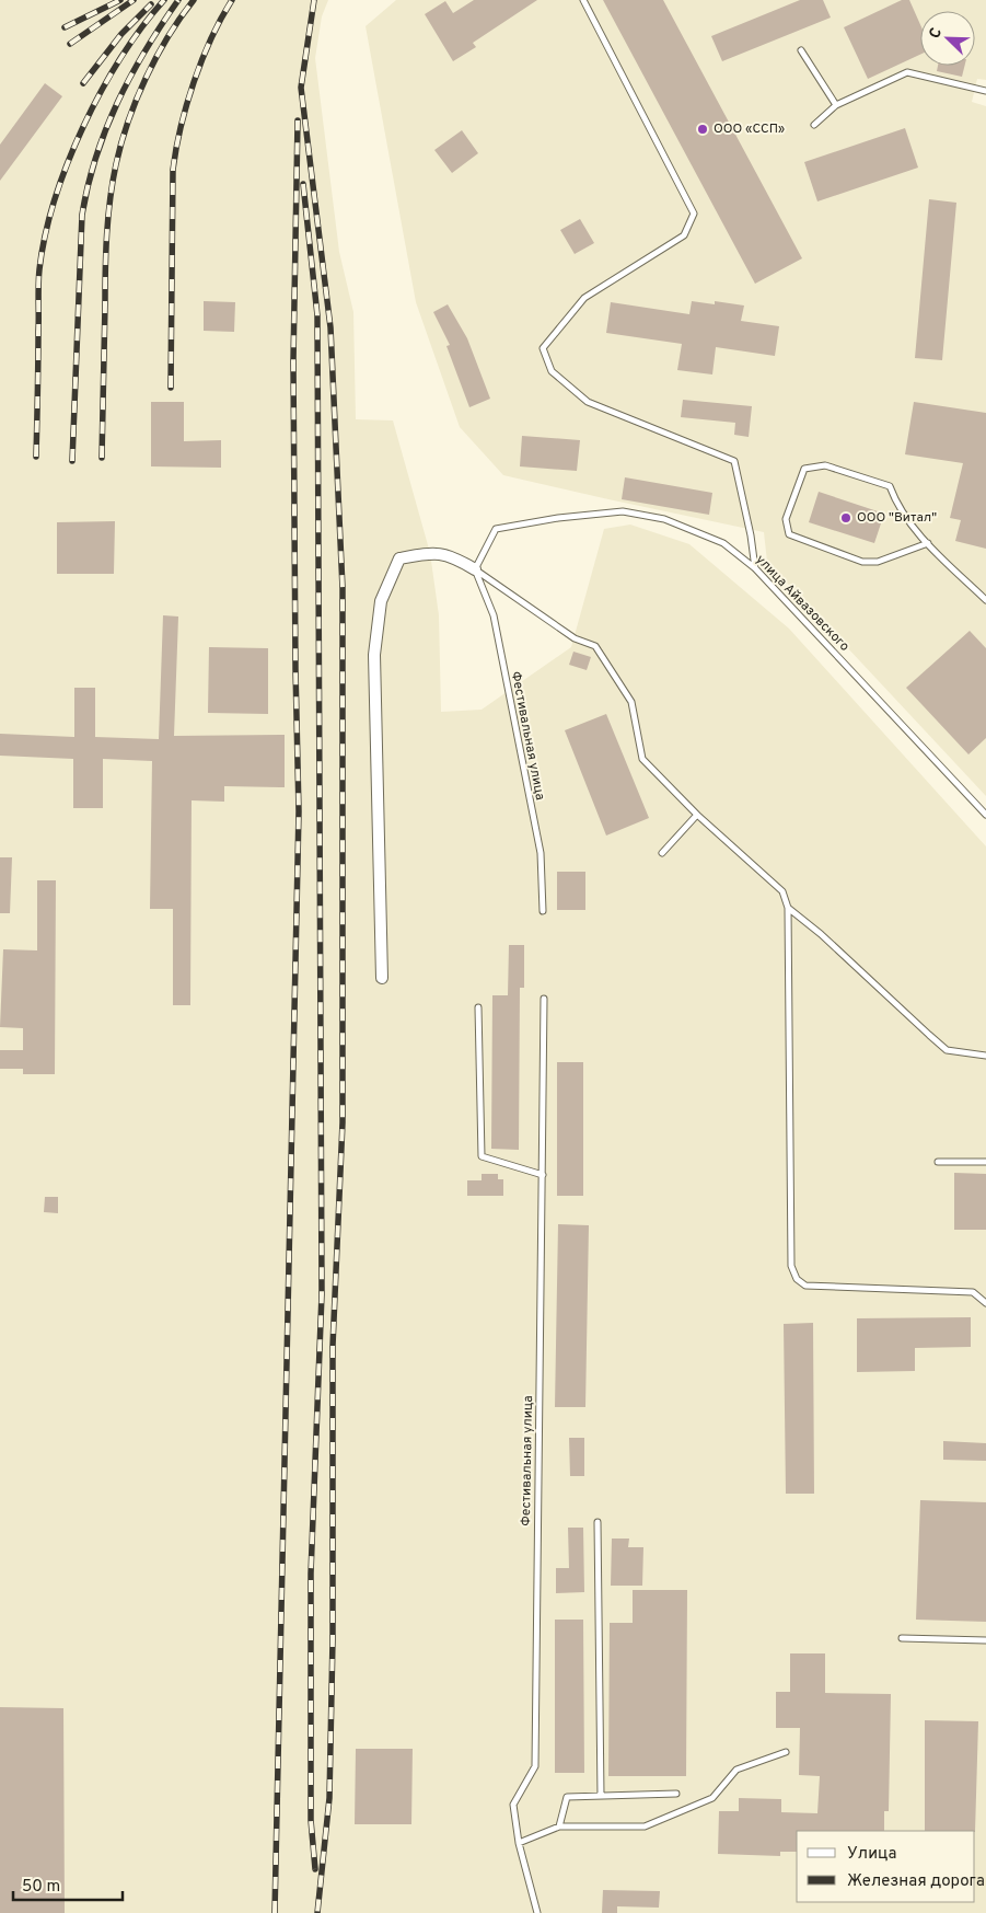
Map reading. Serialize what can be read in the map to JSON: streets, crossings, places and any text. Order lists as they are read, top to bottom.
{
  "streets": {
    "lane": ["улица Айвазовского", "Фестивальная улица"]
  },
  "crossings": [
    ["улица Айвазовского", "Фестивальная улица"]
  ],
  "places": ["ООО «ССП»", "ООО \"Витал\""],
  "legend": ["Улица", "Железная дорога"],
  "scale_bar": "50 m",
  "north": "top left"
}
